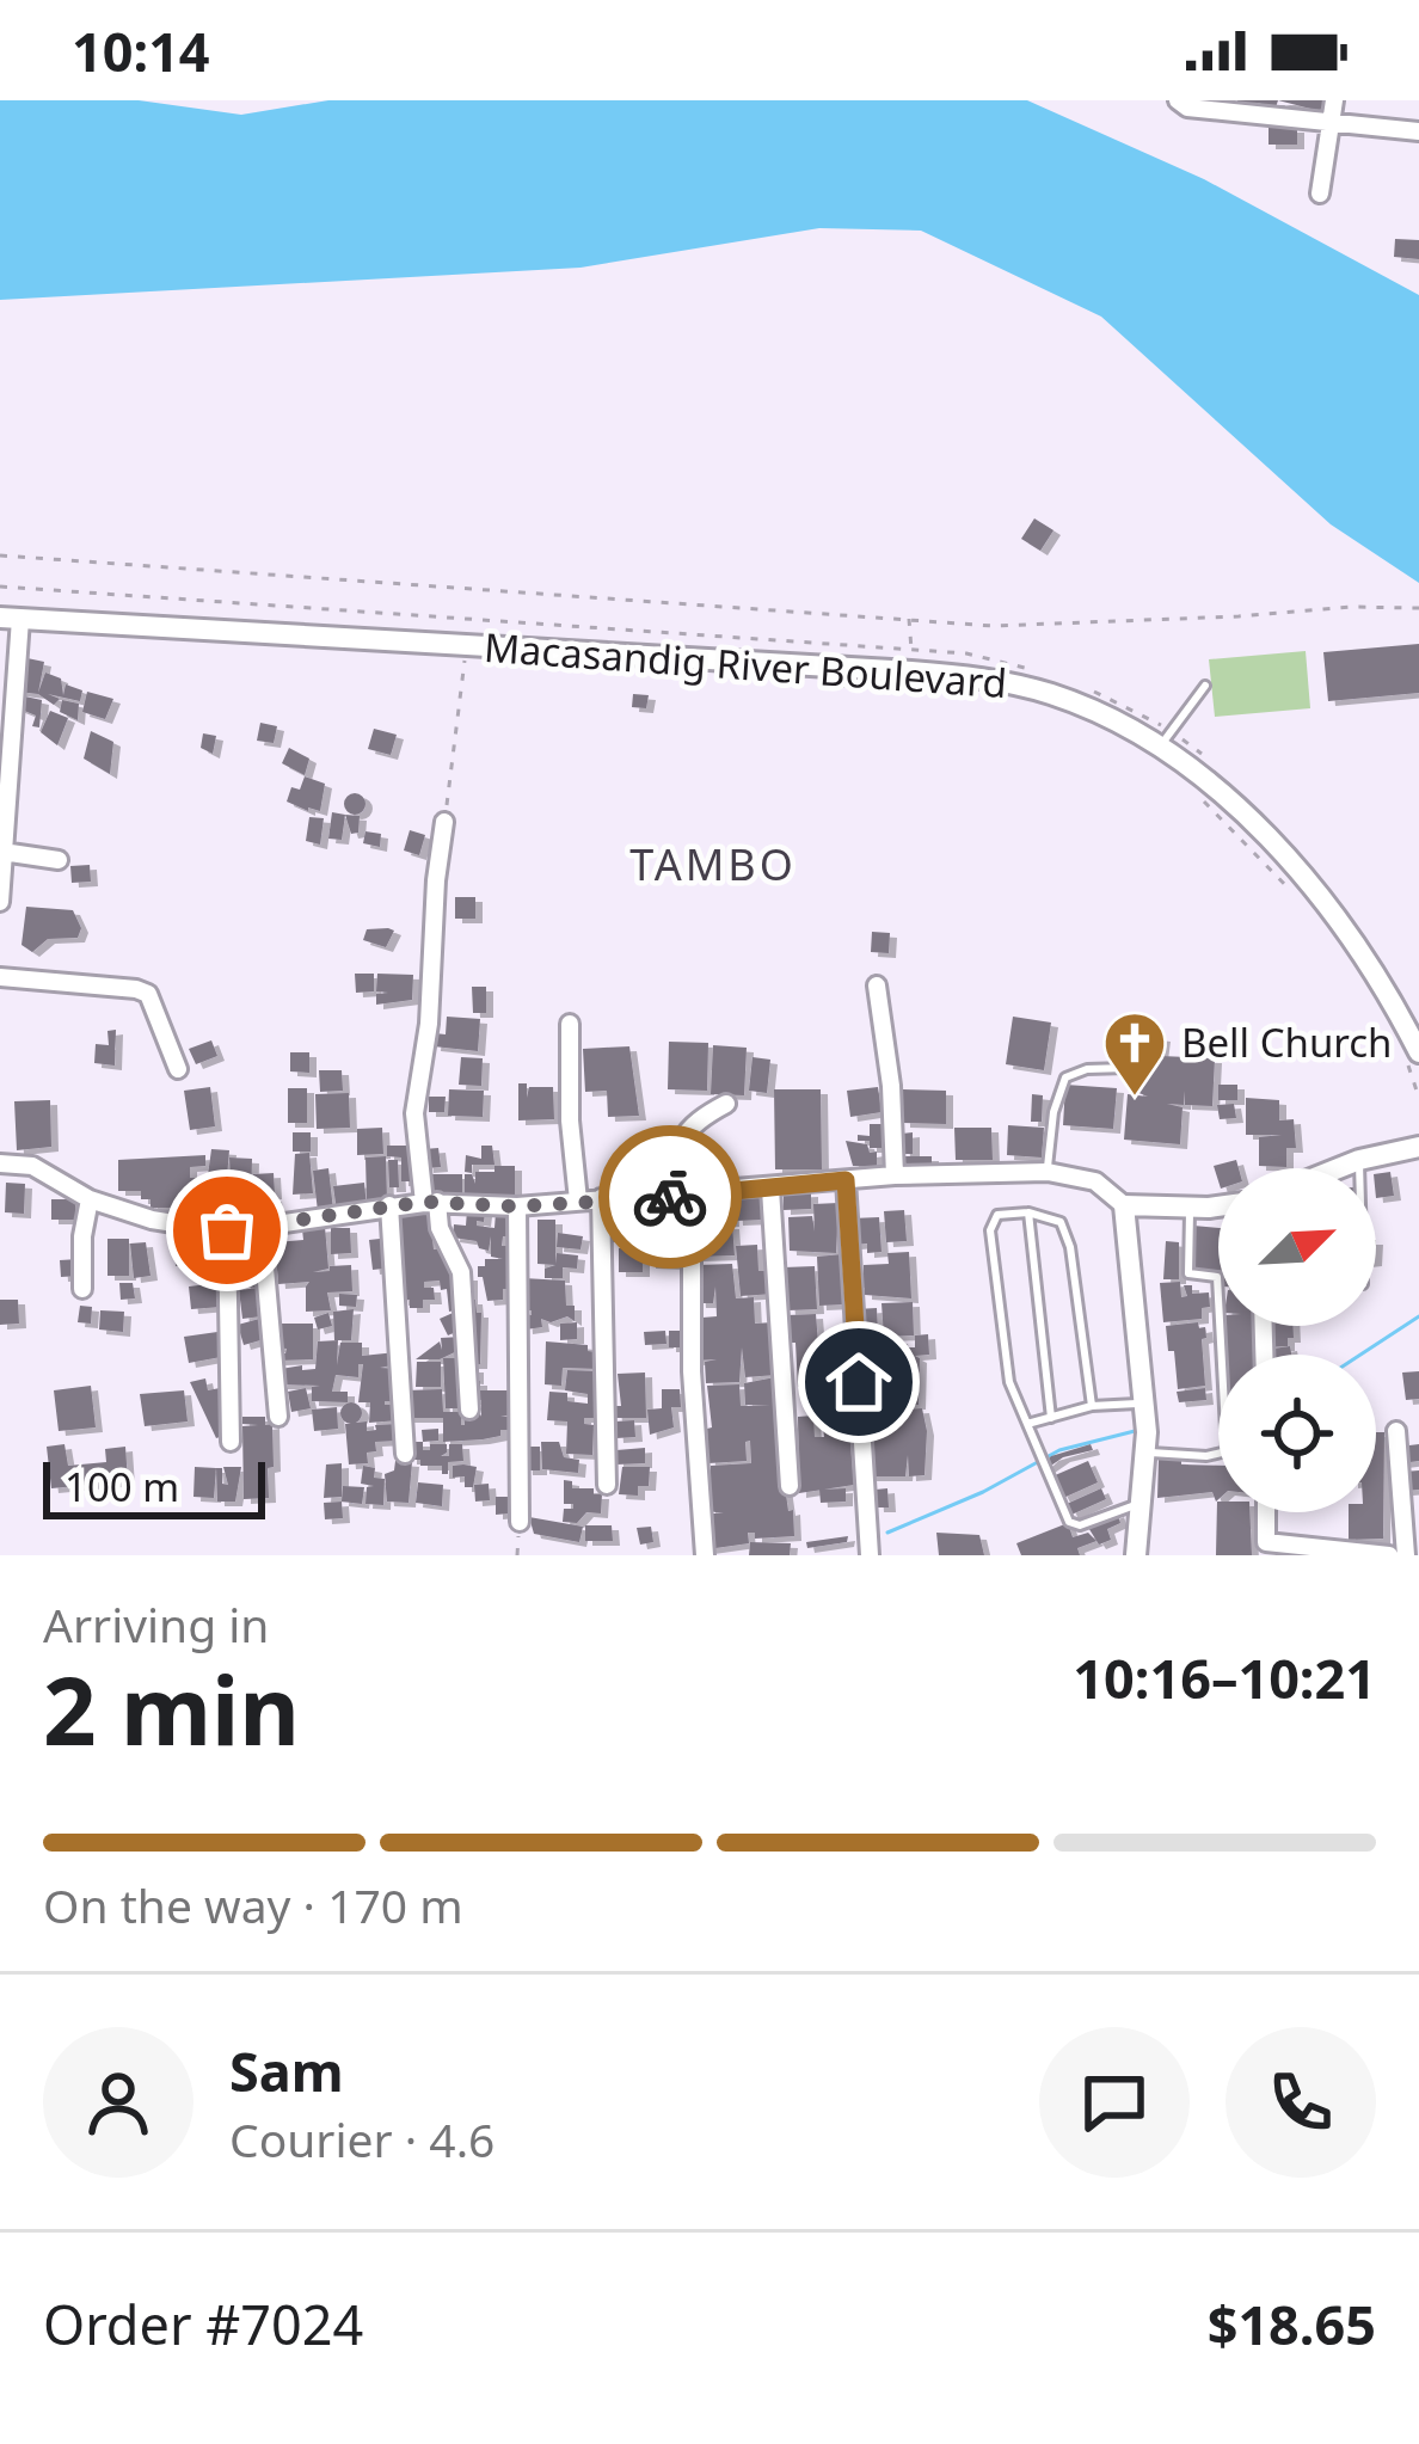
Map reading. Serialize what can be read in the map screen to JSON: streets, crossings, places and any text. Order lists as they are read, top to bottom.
{
  "streets": {
    "street": ["Macasandig River Boulevard"]
  },
  "districts": ["TAMBO"],
  "places": {
    "church": ["Bell Church"]
  },
  "scale_bar": "100 m",
  "north": "top right",
  "page": {
    "status": "10:14",
    "scale": "100 m",
    "heading": ["2 min", "Arriving in", "10:16–10:21"],
    "panel": [
      "Sam",
      "Courier · 4.6",
      "Order #7024",
      "$18.65"
    ],
    "bar": "On the way · 170 m"
  }
}
